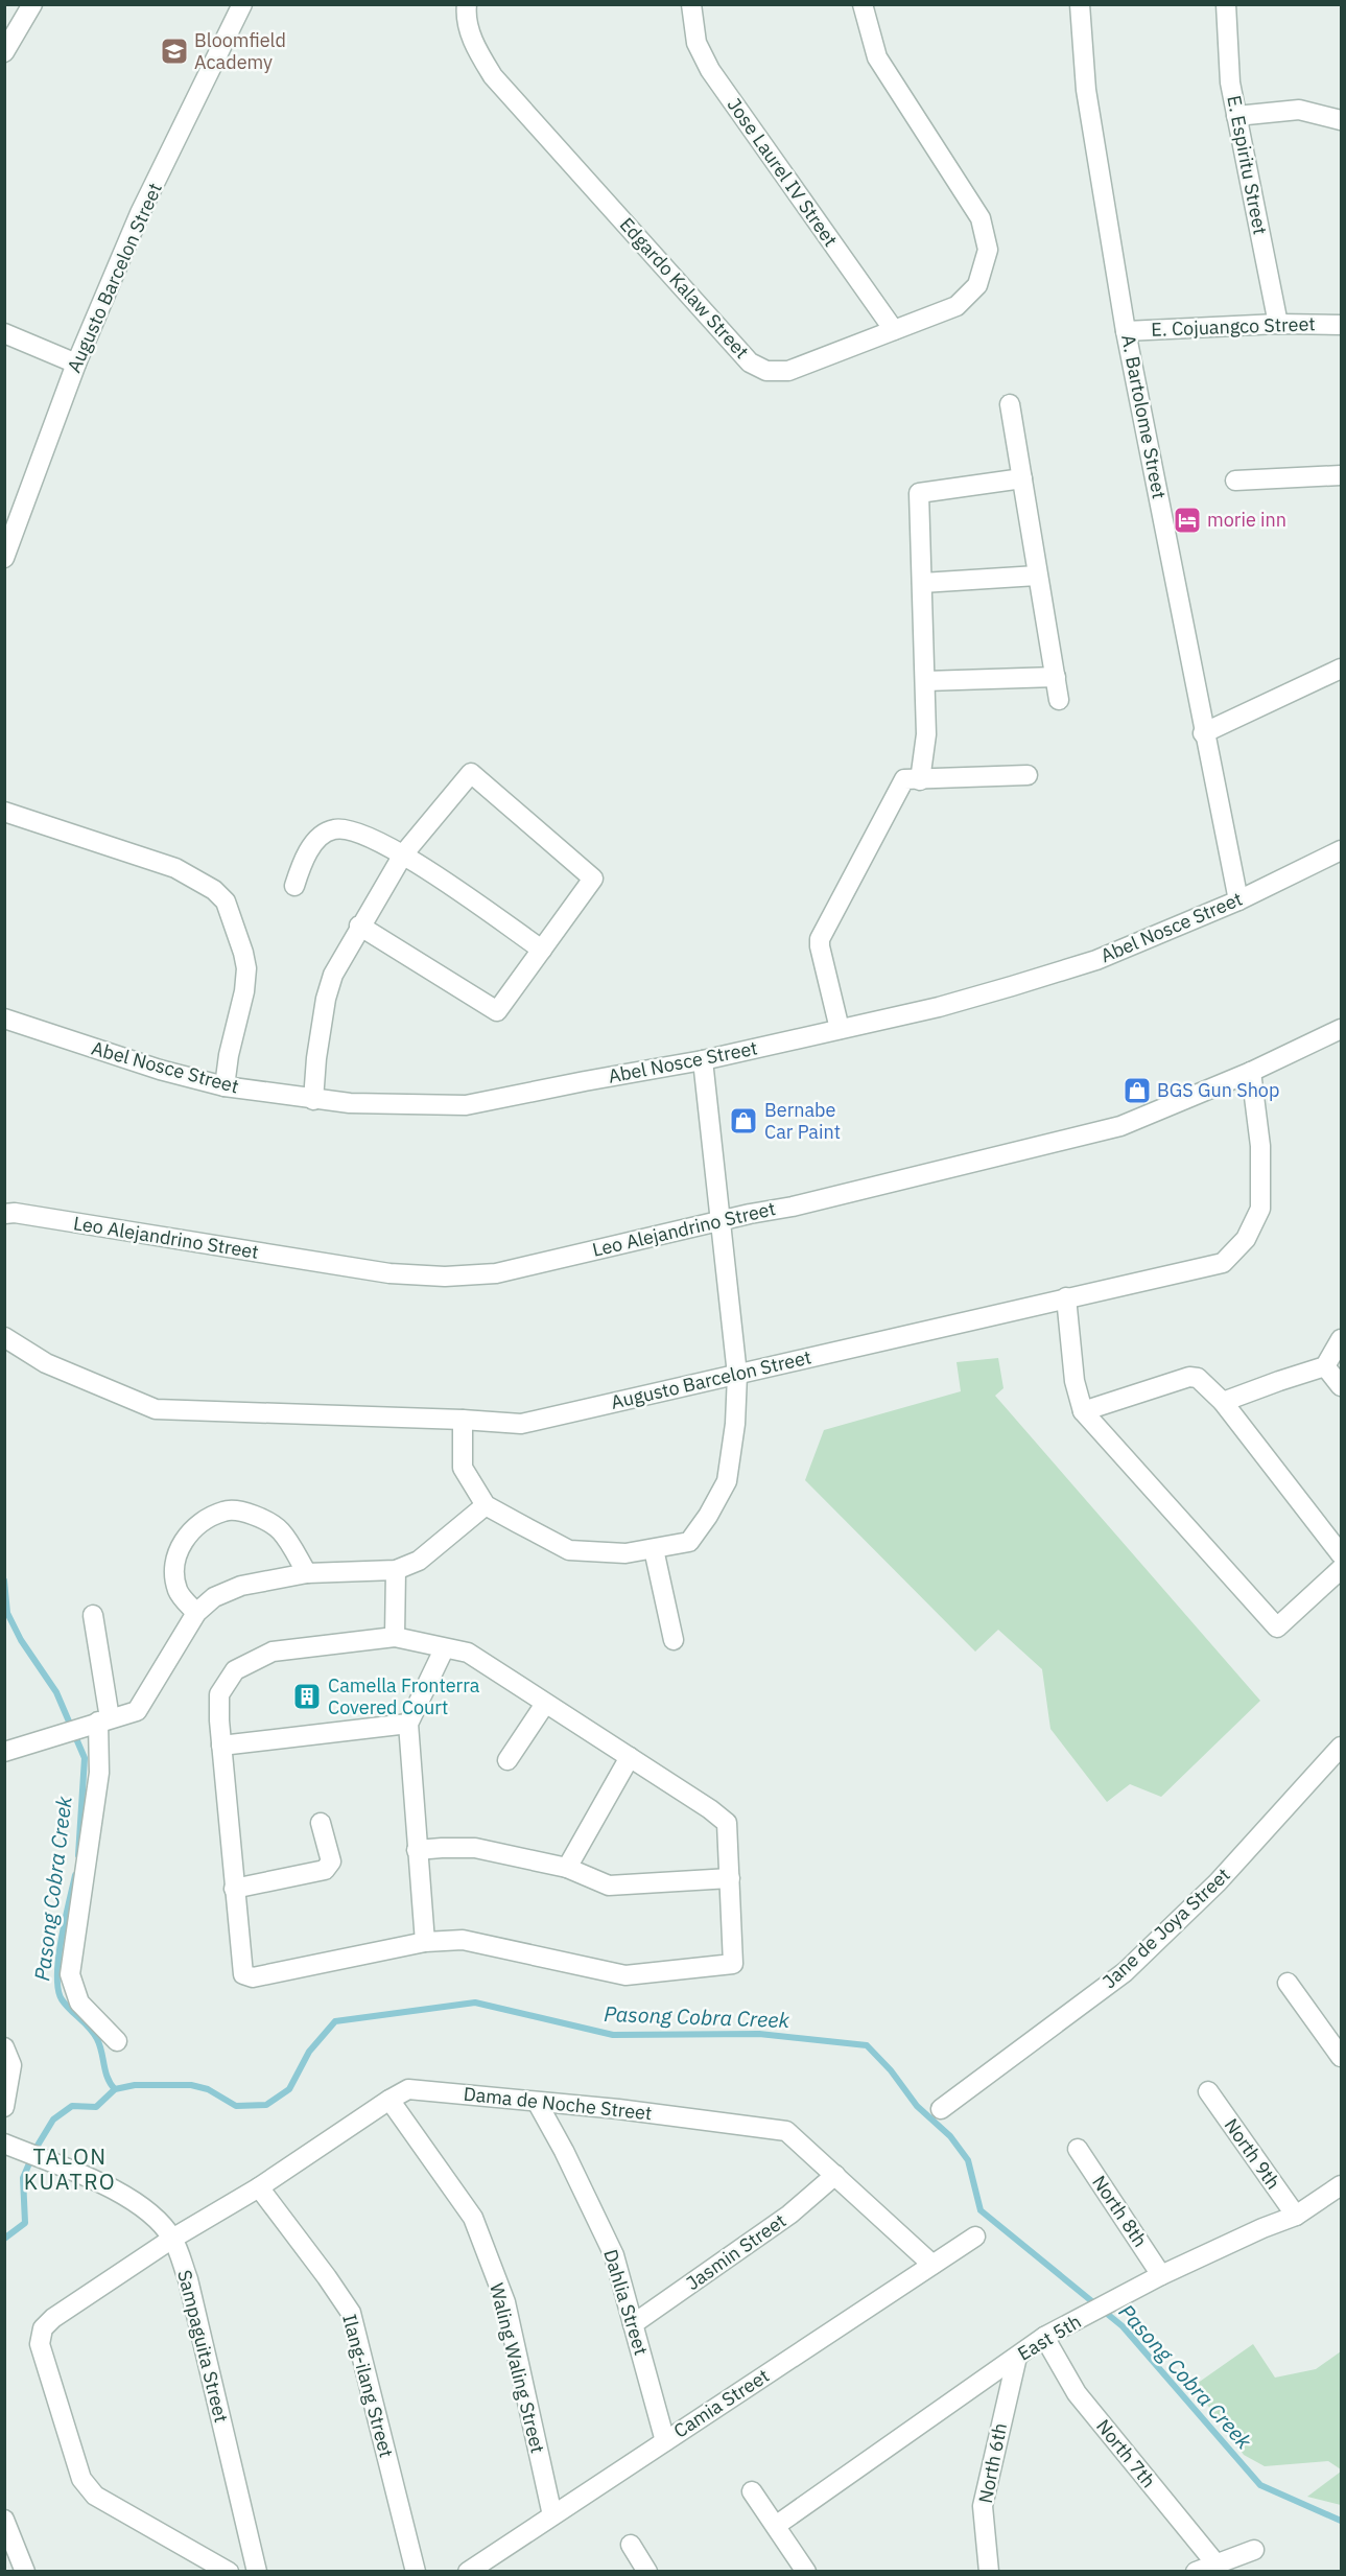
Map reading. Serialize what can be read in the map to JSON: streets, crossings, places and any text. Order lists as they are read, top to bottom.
{
  "streets": {
    "street": [
      "E. Espiritu Street",
      "Jose Laurel IV Street",
      "Augusto Barcelon Street",
      "Edgardo Kalaw Street",
      "E. Cojuangco Street",
      "A. Bartolome Street",
      "Abel Nosce Street",
      "Leo Alejandrino Street",
      "Jane de Joya Street",
      "Dama de Noche Street",
      "North 9th",
      "North 8th",
      "Jasmin Street",
      "Dahlia Street",
      "East 5th",
      "Sampaguita Street",
      "Waling Waling Street",
      "Ilang-ilang Street",
      "Camia Street",
      "North 7th",
      "North 6th"
    ]
  },
  "crossings": [
    ["E. Espiritu Street", "E. Cojuangco Street"],
    ["Jose Laurel IV Street", "Edgardo Kalaw Street"],
    ["Augusto Barcelon Street", "Leo Alejandrino Street"],
    ["E. Cojuangco Street", "A. Bartolome Street"],
    ["A. Bartolome Street", "Abel Nosce Street"],
    ["Dama de Noche Street", "Jasmin Street"],
    ["Dama de Noche Street", "Dahlia Street"],
    ["Dama de Noche Street", "Sampaguita Street"],
    ["Dama de Noche Street", "Waling Waling Street"],
    ["Dama de Noche Street", "Ilang-ilang Street"],
    ["Dama de Noche Street", "Camia Street"],
    ["North 9th", "East 5th"],
    ["North 8th", "East 5th"],
    ["Jasmin Street", "Dahlia Street"],
    ["Dahlia Street", "Camia Street"],
    ["East 5th", "North 7th"],
    ["East 5th", "North 6th"],
    ["Waling Waling Street", "Camia Street"]
  ],
  "districts": ["TALON KUATRO"],
  "water": ["Pasong Cobra Creek"],
  "places": {
    "school or university": ["Bloomfield Academy"],
    "hotel": ["morie inn"],
    "shop": ["BGS Gun Shop", "Bernabe Car Paint"],
    "building": ["Camella Fronterra Covered Court"]
  }
}
